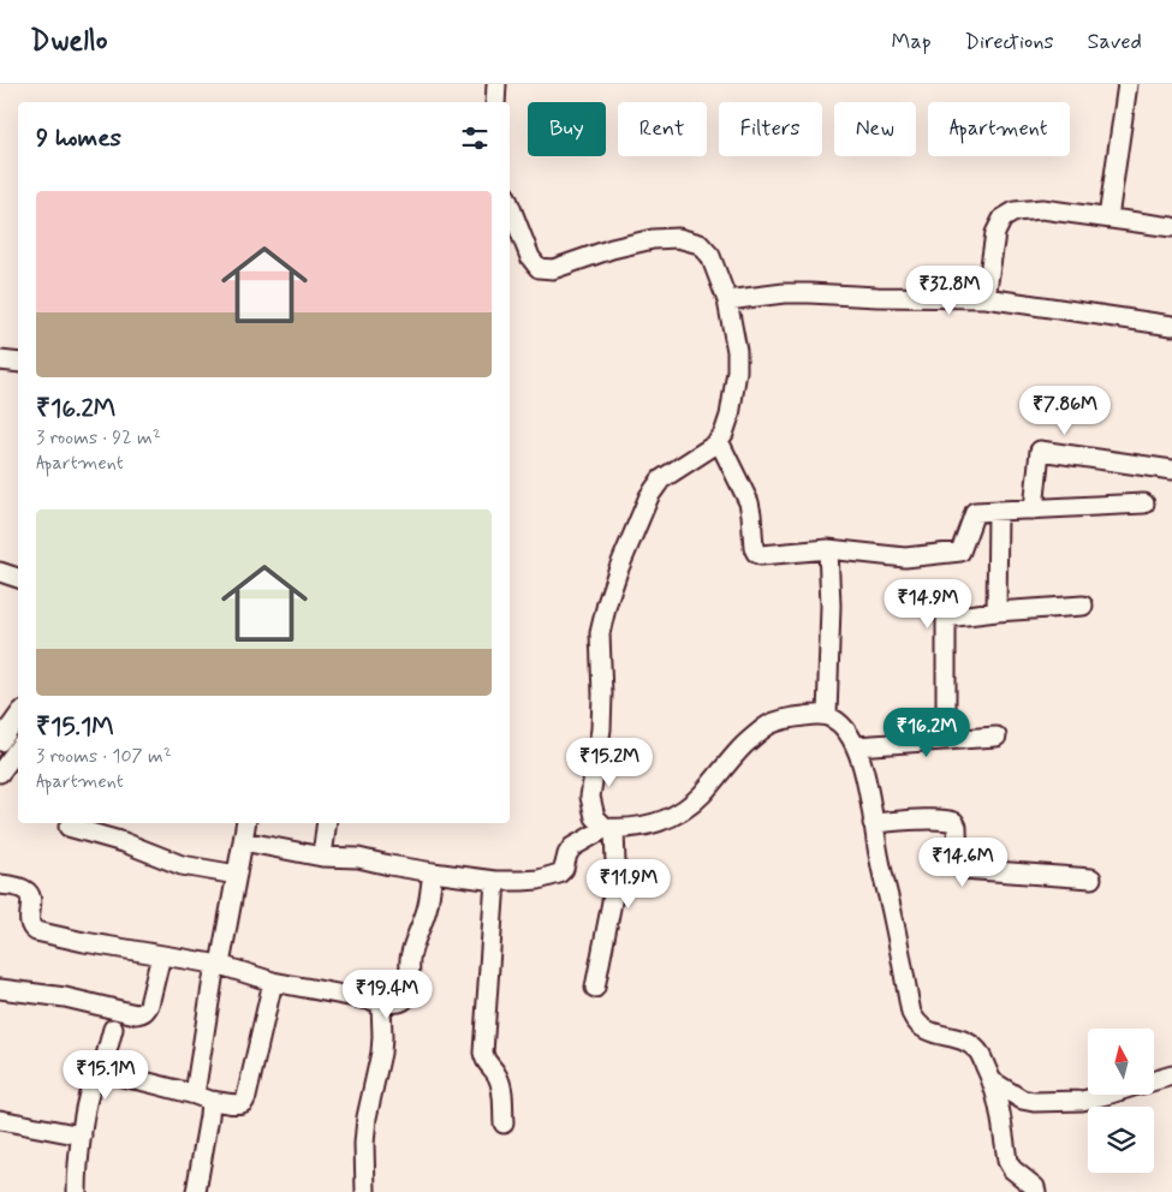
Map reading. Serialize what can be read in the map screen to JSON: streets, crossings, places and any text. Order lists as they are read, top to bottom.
{
  "north": "top",
  "page": {
    "header": "Dwello",
    "nav": ["Map", "Directions", "Saved"],
    "chip": [
      "Buy",
      "Rent",
      "Filters",
      "New",
      "Apartment"
    ],
    "heading": "9 homes",
    "list": [
      {
        "name": "₹16.2M",
        "note": "3 rooms · 92 m² · Apartment"
      },
      {
        "name": "₹15.1M",
        "note": "3 rooms · 107 m² · Apartment"
      }
    ],
    "price": [
      "₹32.8M",
      "₹7.86M",
      "₹14.9M",
      "₹16.2M",
      "₹15.2M",
      "₹14.6M",
      "₹11.9M",
      "₹19.4M",
      "₹15.1M"
    ]
  }
}
